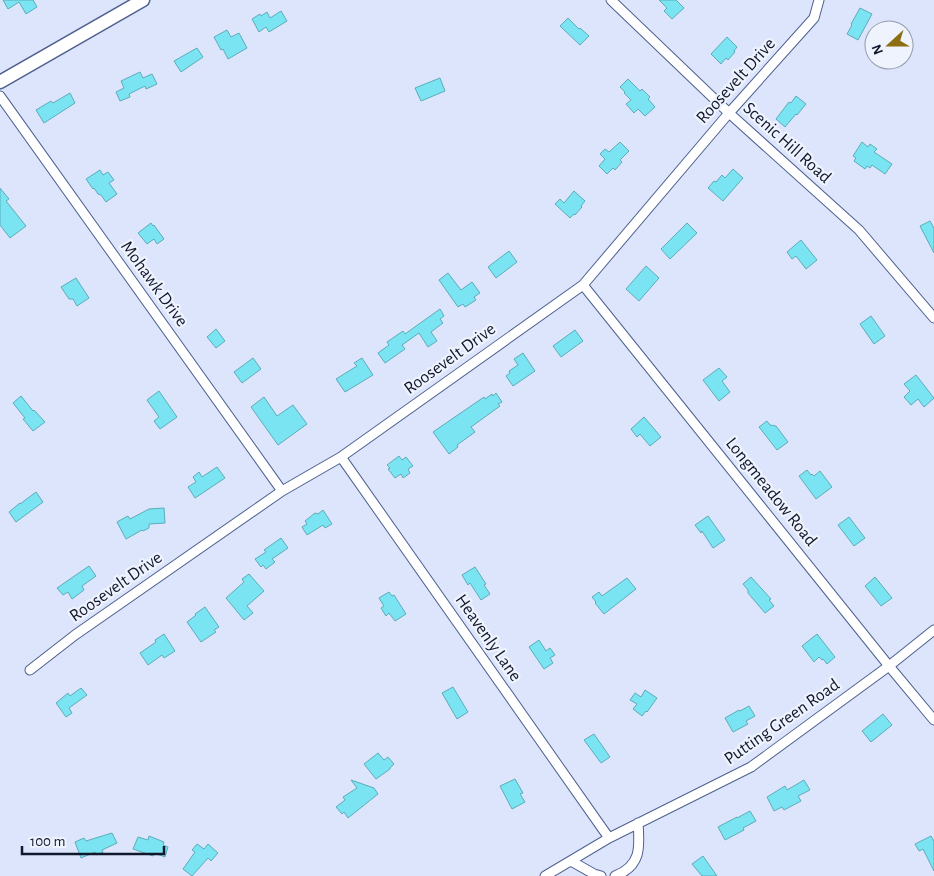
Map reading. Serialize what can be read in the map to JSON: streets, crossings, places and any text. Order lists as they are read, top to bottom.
{
  "streets": {
    "street": [
      "Roosevelt Drive",
      "Scenic Hill Road",
      "Mohawk Drive",
      "Longmeadow Road",
      "Heavenly Lane",
      "Putting Green Road"
    ]
  },
  "crossings": [
    ["Roosevelt Drive", "Scenic Hill Road"],
    ["Roosevelt Drive", "Mohawk Drive"],
    ["Roosevelt Drive", "Longmeadow Road"],
    ["Roosevelt Drive", "Heavenly Lane"],
    ["Longmeadow Road", "Putting Green Road"],
    ["Heavenly Lane", "Putting Green Road"]
  ],
  "scale_bar": "100 m",
  "north": "left"
}
